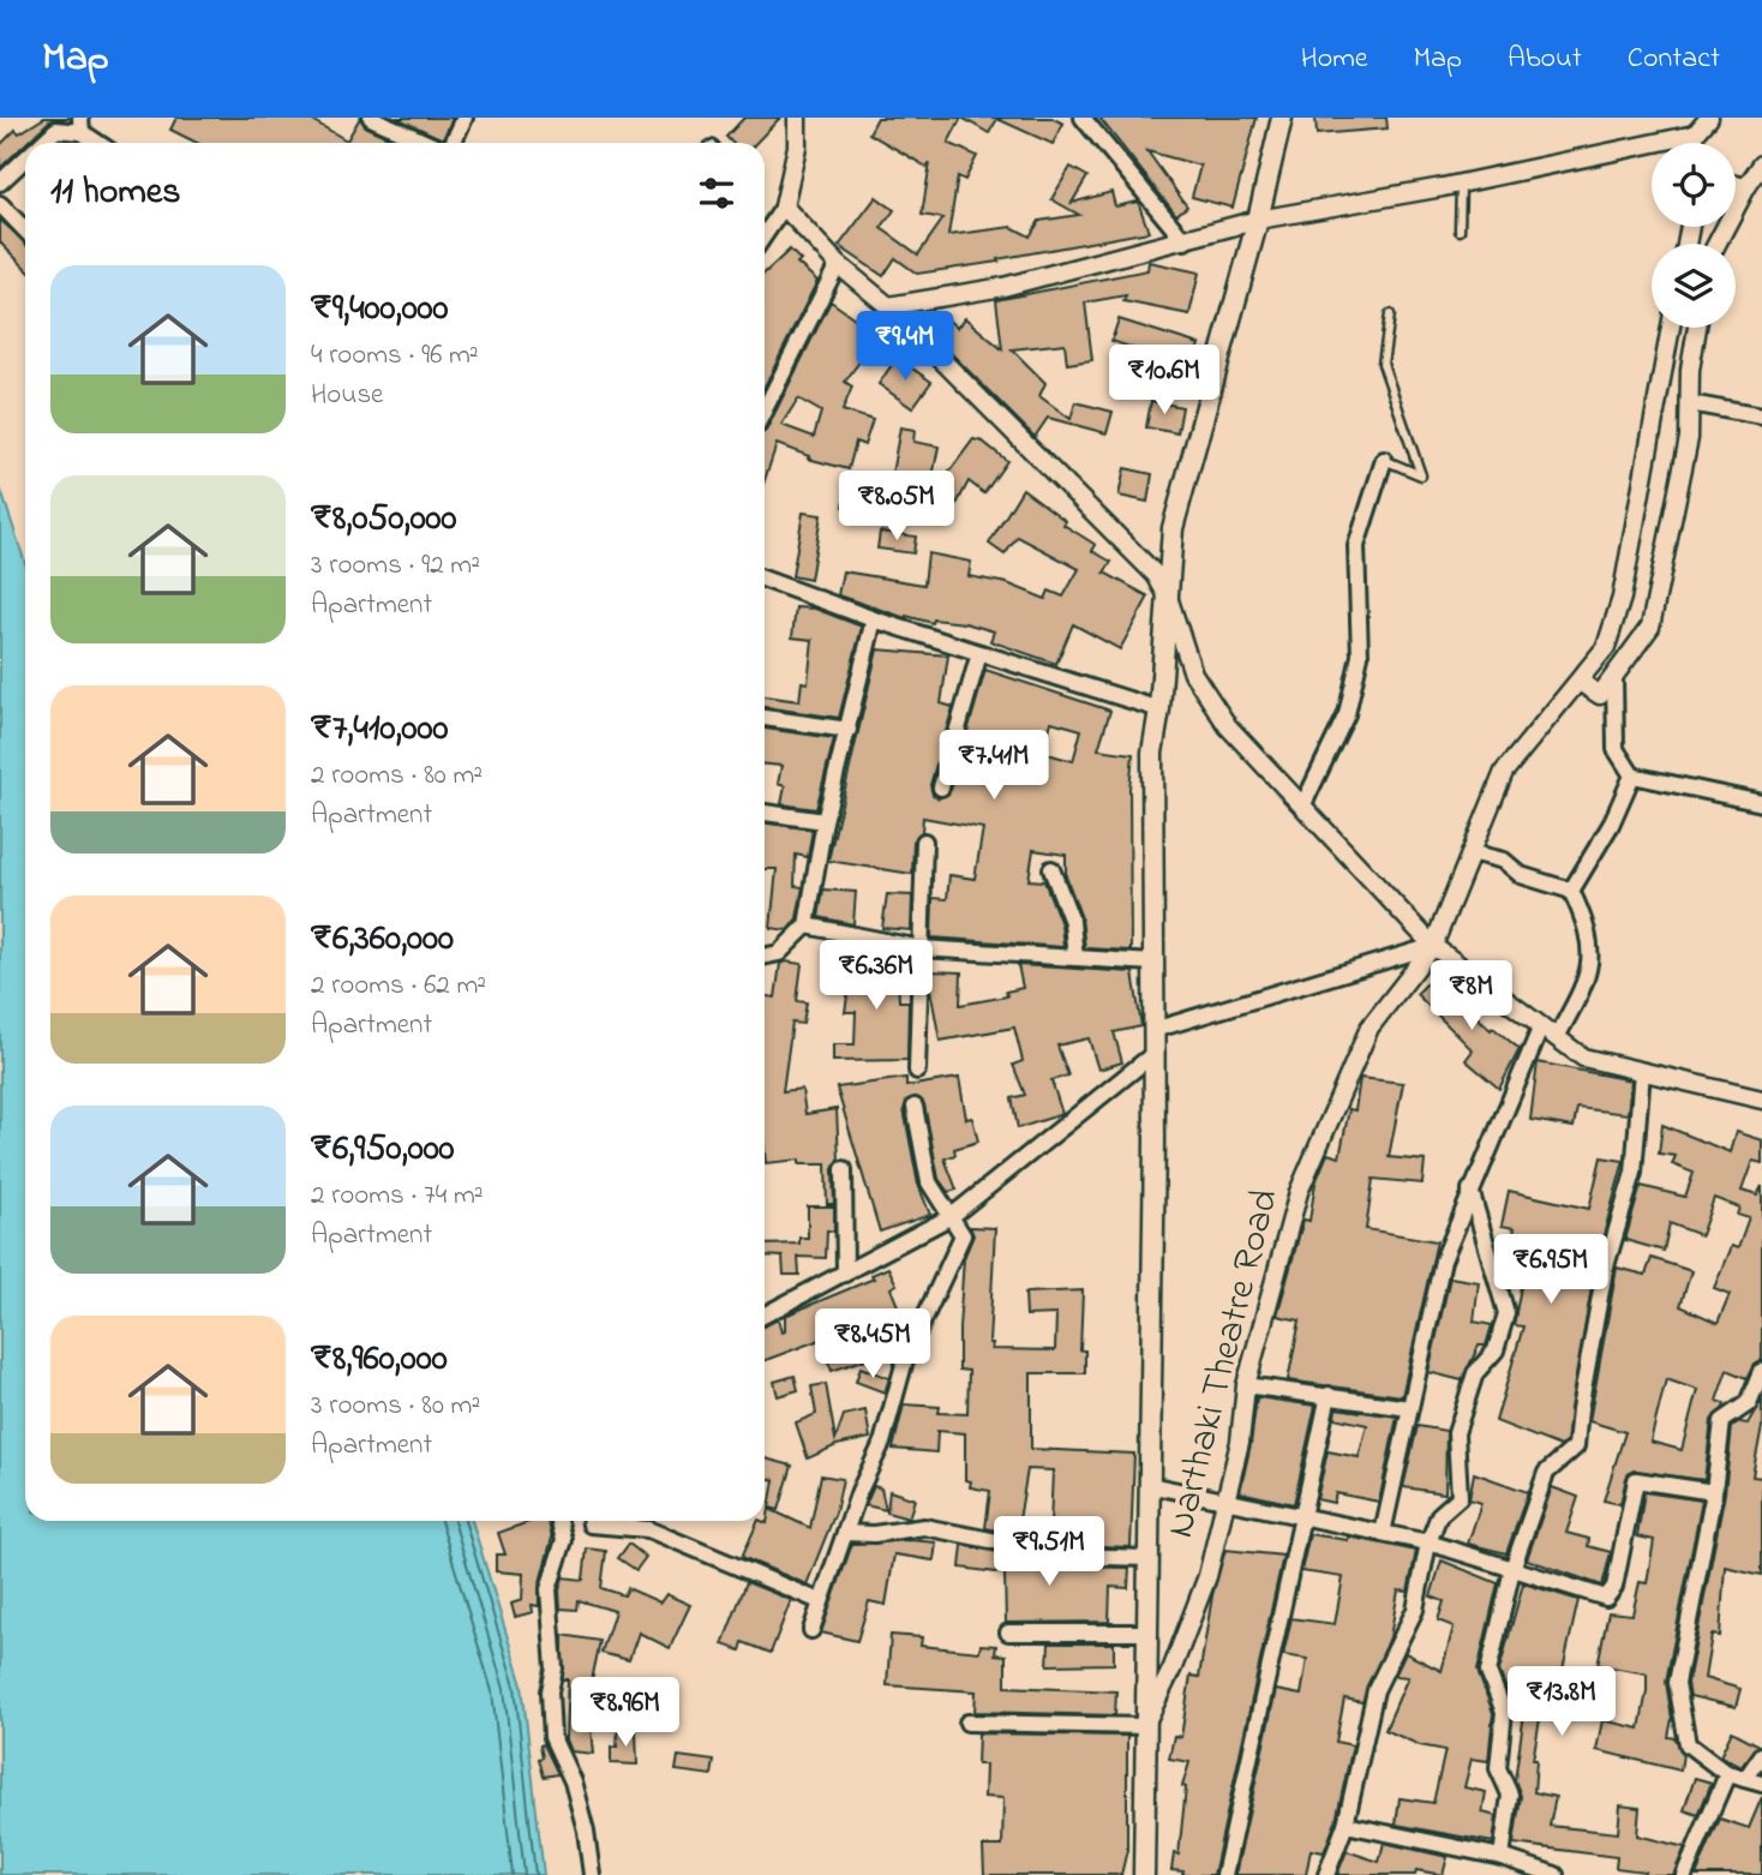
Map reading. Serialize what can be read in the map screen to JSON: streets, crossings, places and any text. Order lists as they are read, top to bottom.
{
  "streets": {
    "street": ["Narthaki Theatre Road"]
  },
  "page": {
    "header": "Map",
    "nav": [
      "Home",
      "Map",
      "About",
      "Contact"
    ],
    "heading": "11 homes",
    "list": [
      {
        "name": "₹9,400,000",
        "note": "4 rooms · 96 m² · House"
      },
      {
        "name": "₹8,050,000",
        "note": "3 rooms · 92 m² · Apartment"
      },
      {
        "name": "₹7,410,000",
        "note": "2 rooms · 80 m² · Apartment"
      },
      {
        "name": "₹6,360,000",
        "note": "2 rooms · 62 m² · Apartment"
      },
      {
        "name": "₹6,950,000",
        "note": "2 rooms · 74 m² · Apartment"
      },
      {
        "name": "₹8,960,000",
        "note": "3 rooms · 80 m² · Apartment"
      }
    ],
    "price": [
      "₹9.4M",
      "₹10.6M",
      "₹8.05M",
      "₹7.41M",
      "₹6.36M",
      "₹8M",
      "₹6.95M",
      "₹8.45M",
      "₹9.51M",
      "₹13.8M",
      "₹8.96M"
    ]
  }
}
